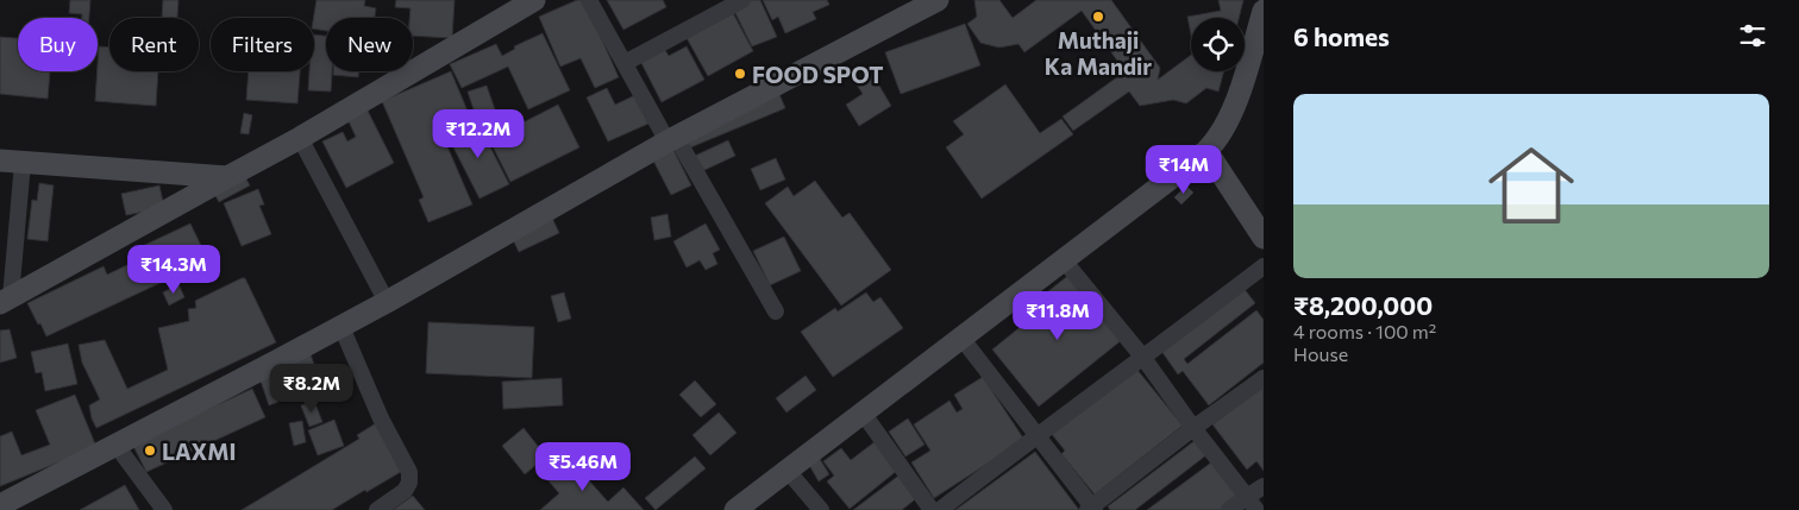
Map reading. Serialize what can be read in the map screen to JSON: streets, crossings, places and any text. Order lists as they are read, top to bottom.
{
  "places": ["Muthaji Ka Mandir", "FOOD SPOT", "LAXMI"],
  "page": {
    "heading": "6 homes",
    "chip": [
      "Buy",
      "Rent",
      "Filters",
      "New"
    ],
    "list": [
      {
        "name": "₹8,200,000",
        "note": "4 rooms · 100 m² · House"
      }
    ],
    "price": [
      "₹12.2M",
      "₹14M",
      "₹14.3M",
      "₹11.8M",
      "₹8.2M",
      "₹5.46M"
    ]
  }
}
